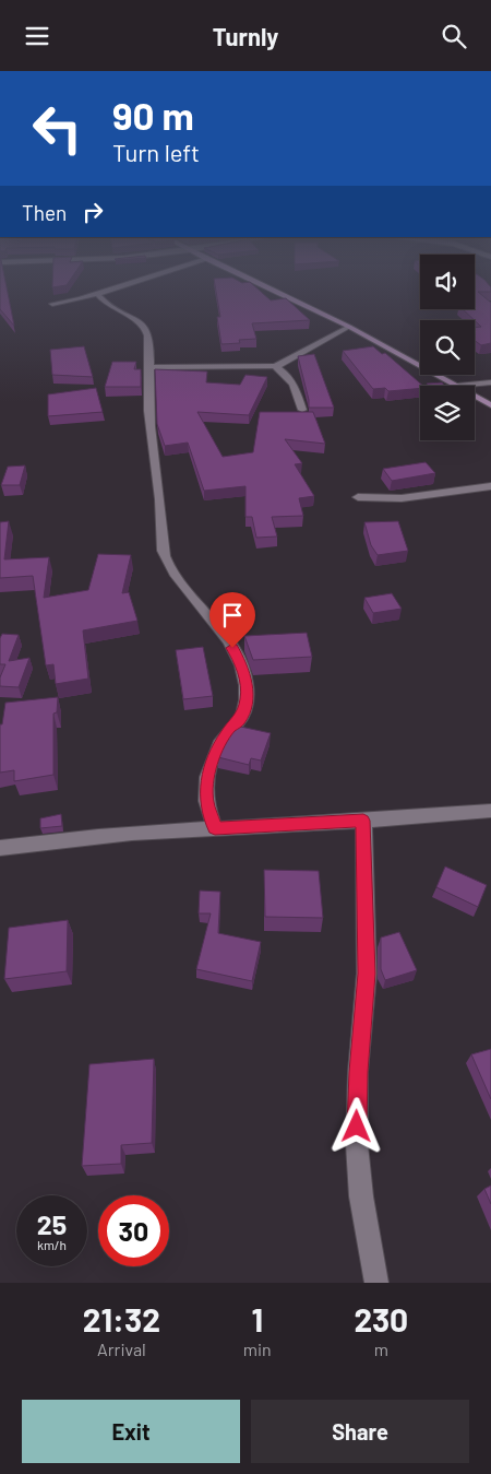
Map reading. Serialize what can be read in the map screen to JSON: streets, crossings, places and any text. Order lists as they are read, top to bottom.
{
  "page": {
    "header": "Turnly",
    "turn": ["90 m", "Turn left"],
    "then": "Then",
    "speed": "25 km/h",
    "limit": "30",
    "eta": [
      "21:32",
      "Arrival",
      "1",
      "min",
      "230",
      "m"
    ],
    "buttons": ["Exit", "Share"]
  }
}
